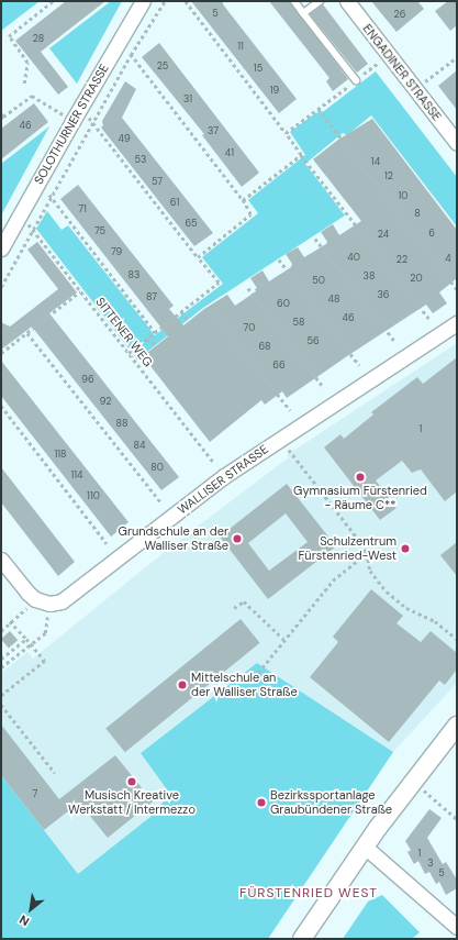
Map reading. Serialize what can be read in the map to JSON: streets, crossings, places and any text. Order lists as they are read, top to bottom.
{
  "streets": {
    "street": ["ENGADINER STRASSE", "SOLOTHURNER STRASSE", "WALLISER STRASSE"],
    "path": ["SITTENER WEG"]
  },
  "crossings": [
    ["SOLOTHURNER STRASSE", "SITTENER WEG"]
  ],
  "districts": ["FÜRSTENRIED WEST"],
  "places": [
    "Gymnasium Fürstenried - Räume C**",
    "Grundschule an der Walliser Straße",
    "Schulzentrum Fürstenried-West",
    "Mittelschule an der Walliser Straße",
    "Musisch Kreative Werkstatt / Intermezzo",
    "Bezirkssportanlage Graubündener Straße"
  ],
  "house_numbers": [
    "5",
    "26",
    "28",
    "11",
    "25",
    "15",
    "19",
    "31",
    "46",
    "37",
    "49",
    "41",
    "53",
    "14",
    "12",
    "57",
    "10",
    "61",
    "71",
    "8",
    "65",
    "75",
    "6",
    "24",
    "79",
    "40",
    "4",
    "22",
    "83",
    "38",
    "20",
    "50",
    "36",
    "87",
    "48",
    "60",
    "46",
    "58",
    "70",
    "56",
    "68",
    "66",
    "96",
    "92",
    "88",
    "1",
    "84",
    "118",
    "80",
    "114",
    "110",
    "7",
    "1",
    "3",
    "5"
  ],
  "north": "bottom left"
}
